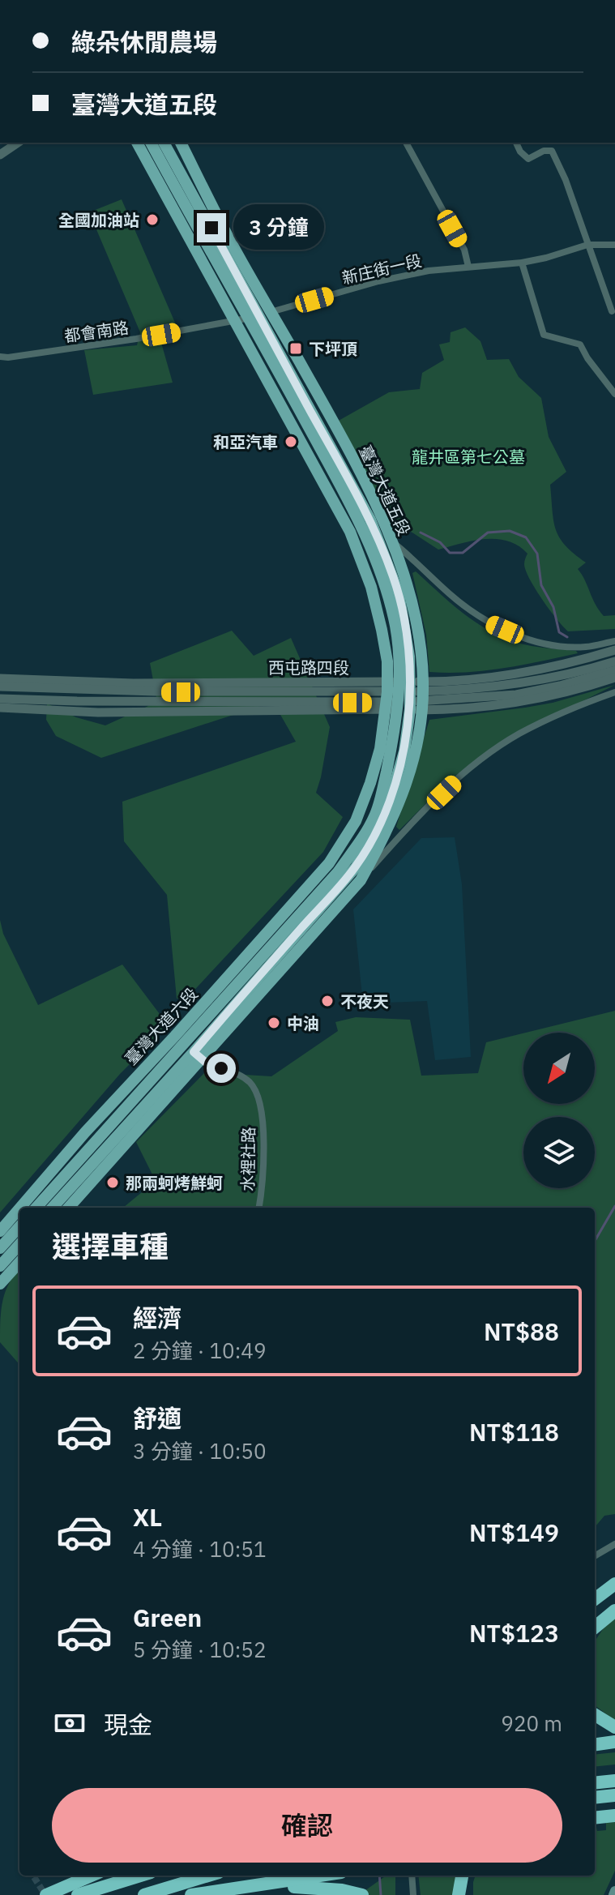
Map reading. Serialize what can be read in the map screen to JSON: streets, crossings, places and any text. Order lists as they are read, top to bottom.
{
  "streets": {
    "main road": ["臺灣大道五段", "臺灣大道六段"],
    "street": [
      "新庄街一段",
      "都會南路",
      "西屯路四段",
      "水裡社路"
    ]
  },
  "crossings": [
    ["新庄街一段", "都會南路"],
    ["新庄街一段", "臺灣大道五段"],
    ["都會南路", "臺灣大道五段"],
    ["臺灣大道五段", "西屯路四段"],
    ["臺灣大道五段", "臺灣大道六段"],
    ["臺灣大道五段", "水裡社路"],
    ["臺灣大道六段", "水裡社路"]
  ],
  "parks": ["龍井區第七公墓"],
  "places": {
    "other": [
      "全國加油站",
      "和亞汽車",
      "不夜天",
      "中油",
      "那兩蚵烤鮮蚵"
    ],
    "transit": ["下坪頂"]
  },
  "north": "bottom left",
  "page": {
    "banner": ["綠朵休閒農場", "臺灣大道五段"],
    "bubble": "3 分鐘",
    "heading": "選擇車種",
    "list": [
      {
        "name": "經濟",
        "note": "2 分鐘 · 10:49",
        "value": "NT$88"
      },
      {
        "name": "舒適",
        "note": "3 分鐘 · 10:50",
        "value": "NT$118"
      },
      {
        "name": "XL",
        "note": "4 分鐘 · 10:51",
        "value": "NT$149"
      },
      {
        "name": "Green",
        "note": "5 分鐘 · 10:52",
        "value": "NT$123"
      }
    ],
    "pay": ["現金", "920 m"],
    "buttons": "確認"
  }
}
